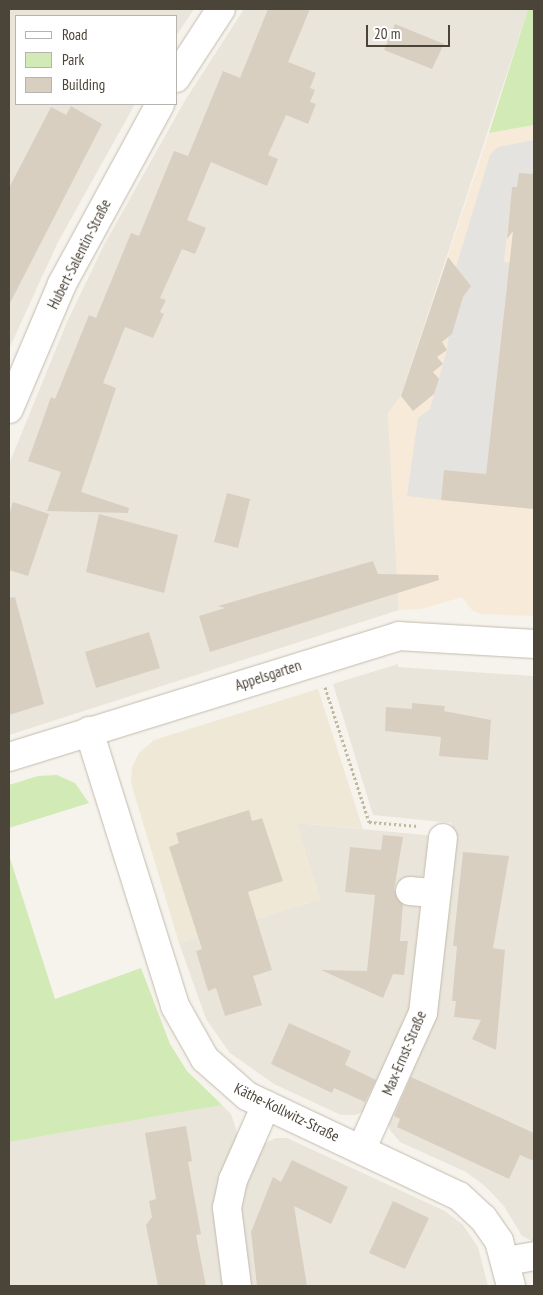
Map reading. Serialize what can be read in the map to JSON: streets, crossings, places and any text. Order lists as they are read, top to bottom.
{
  "streets": {
    "street": [
      "Hubert-Salentin-Straße",
      "Appelsgarten",
      "Max-Ernst-Straße",
      "Käthe-Kollwitz-Straße"
    ]
  },
  "crossings": [
    ["Appelsgarten", "Käthe-Kollwitz-Straße"],
    ["Max-Ernst-Straße", "Käthe-Kollwitz-Straße"]
  ],
  "legend": ["Road", "Park", "Building"],
  "scale_bar": "20 m"
}
